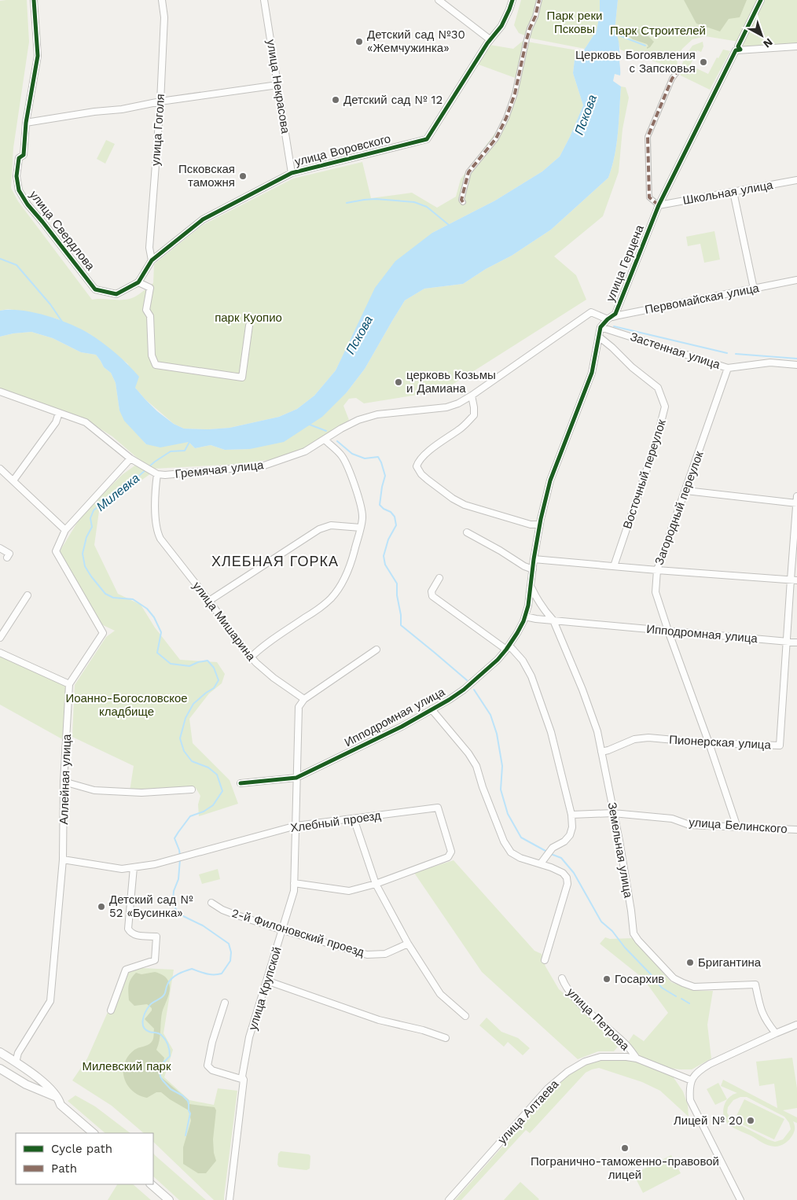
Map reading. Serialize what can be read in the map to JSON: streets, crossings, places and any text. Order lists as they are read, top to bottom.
{
  "streets": {
    "street": [
      "улица Некрасова",
      "улица Гоголя",
      "улица Воровского",
      "Школьная улица",
      "улица Свердлова",
      "улица Герцена",
      "Первомайская улица",
      "Застенная улица",
      "Гремячая улица",
      "Восточный переулок",
      "Загородный переулок",
      "улица Мишарина",
      "Ипподромная улица",
      "Пионерская улица",
      "Аллейная улица",
      "Хлебный проезд",
      "улица Белинского",
      "Земельная улица",
      "2-й Филоновский проезд",
      "улица Крупской",
      "улица Петрова",
      "улица Алтаева"
    ]
  },
  "crossings": [
    ["улица Некрасова", "улица Воровского"],
    ["улица Гоголя", "улица Воровского"],
    ["улица Воровского", "улица Свердлова"],
    ["Школьная улица", "улица Герцена"],
    ["улица Герцена", "Первомайская улица"],
    ["улица Герцена", "Застенная улица"],
    ["улица Герцена", "Гремячая улица"],
    ["Первомайская улица", "Гремячая улица"],
    ["Застенная улица", "Загородный переулок"],
    ["Гремячая улица", "улица Мишарина"],
    ["Загородный переулок", "Ипподромная улица"],
    ["Загородный переулок", "Пионерская улица"],
    ["Загородный переулок", "улица Белинского"],
    ["Ипподромная улица", "Пионерская улица"],
    ["Ипподромная улица", "Земельная улица"],
    ["Ипподромная улица", "улица Крупской"],
    ["Пионерская улица", "Земельная улица"],
    ["Аллейная улица", "Хлебный проезд"],
    ["Хлебный проезд", "улица Крупской"],
    ["улица Белинского", "Земельная улица"],
    ["2-й Филоновский проезд", "улица Крупской"],
    ["улица Петрова", "улица Алтаева"]
  ],
  "districts": ["ХЛЕБНАЯ ГОРКА"],
  "water": ["Пскова", "Милевка"],
  "parks": [
    "Парк реки Псковы",
    "Парк Строителей",
    "парк Куопио",
    "Иоанно-Богословское кладбище",
    "Милевский парк"
  ],
  "places": [
    "Детский сад №30 «Жемчужинка»",
    "Церковь Богоявления с Запсковья",
    "Детский сад № 12",
    "Псковская таможня",
    "церковь Козьмы и Дамиана",
    "Детский сад № 52 «Бусинка»",
    "Бригантина",
    "Госархив",
    "Лицей № 20",
    "Погранично-таможенно-правовой лицей"
  ],
  "legend": ["Cycle path", "Path"],
  "north": "bottom right"
}
